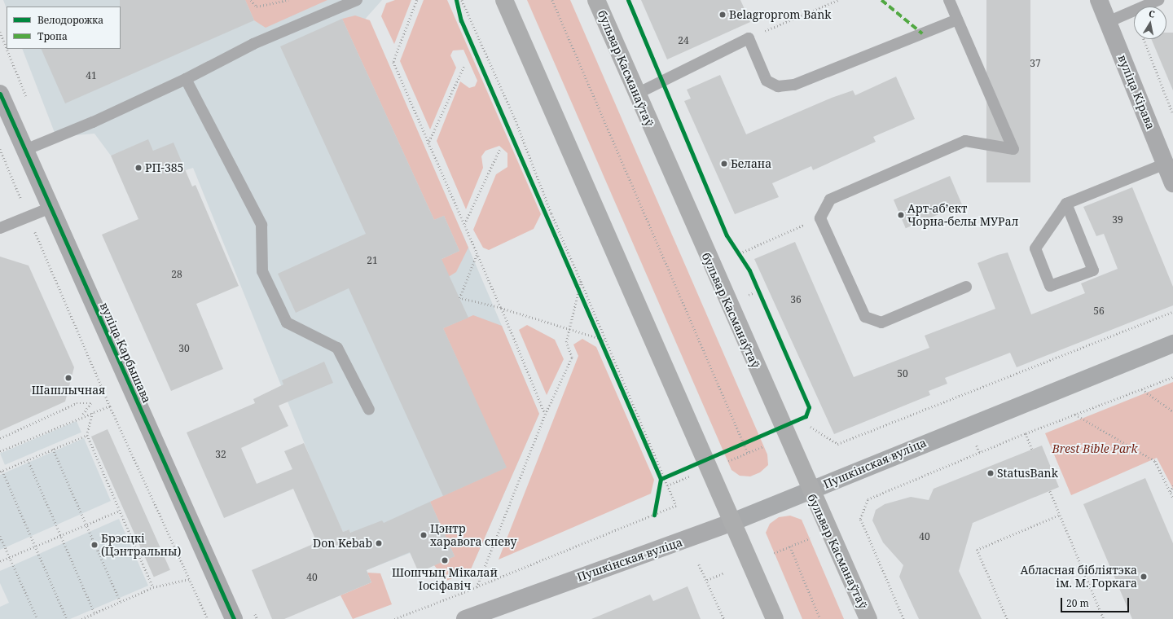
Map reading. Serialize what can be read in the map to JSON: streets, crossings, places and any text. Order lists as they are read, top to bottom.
{
  "streets": {
    "main road": ["бульвар Касманаўтаў", "Пушкінская вуліца"],
    "street": ["вуліца Кірава", "вуліца Карбышава"]
  },
  "crossings": [
    ["бульвар Касманаўтаў", "Пушкінская вуліца"]
  ],
  "parks": ["Brest Bible Park"],
  "places": [
    "Belagroprom Bank",
    "Белана",
    "РП-385",
    "Арт-абʼект Чорна-белы МУРал",
    "Шашлычная",
    "StatusBank",
    "Цэнтр харавога спеву",
    "Don Kebab",
    "Брэсцкі (Цэнтральны)",
    "Шошчыц Мікалай Іосіфавіч",
    "Абласная бібліятэка ім. М. Горкага"
  ],
  "house_numbers": [
    "24",
    "37",
    "41",
    "39",
    "21",
    "28",
    "36",
    "56",
    "30",
    "50",
    "32",
    "40",
    "40"
  ],
  "legend": ["Велодорожка", "Тропа"],
  "scale_bar": "20 m",
  "north": "top"
}
